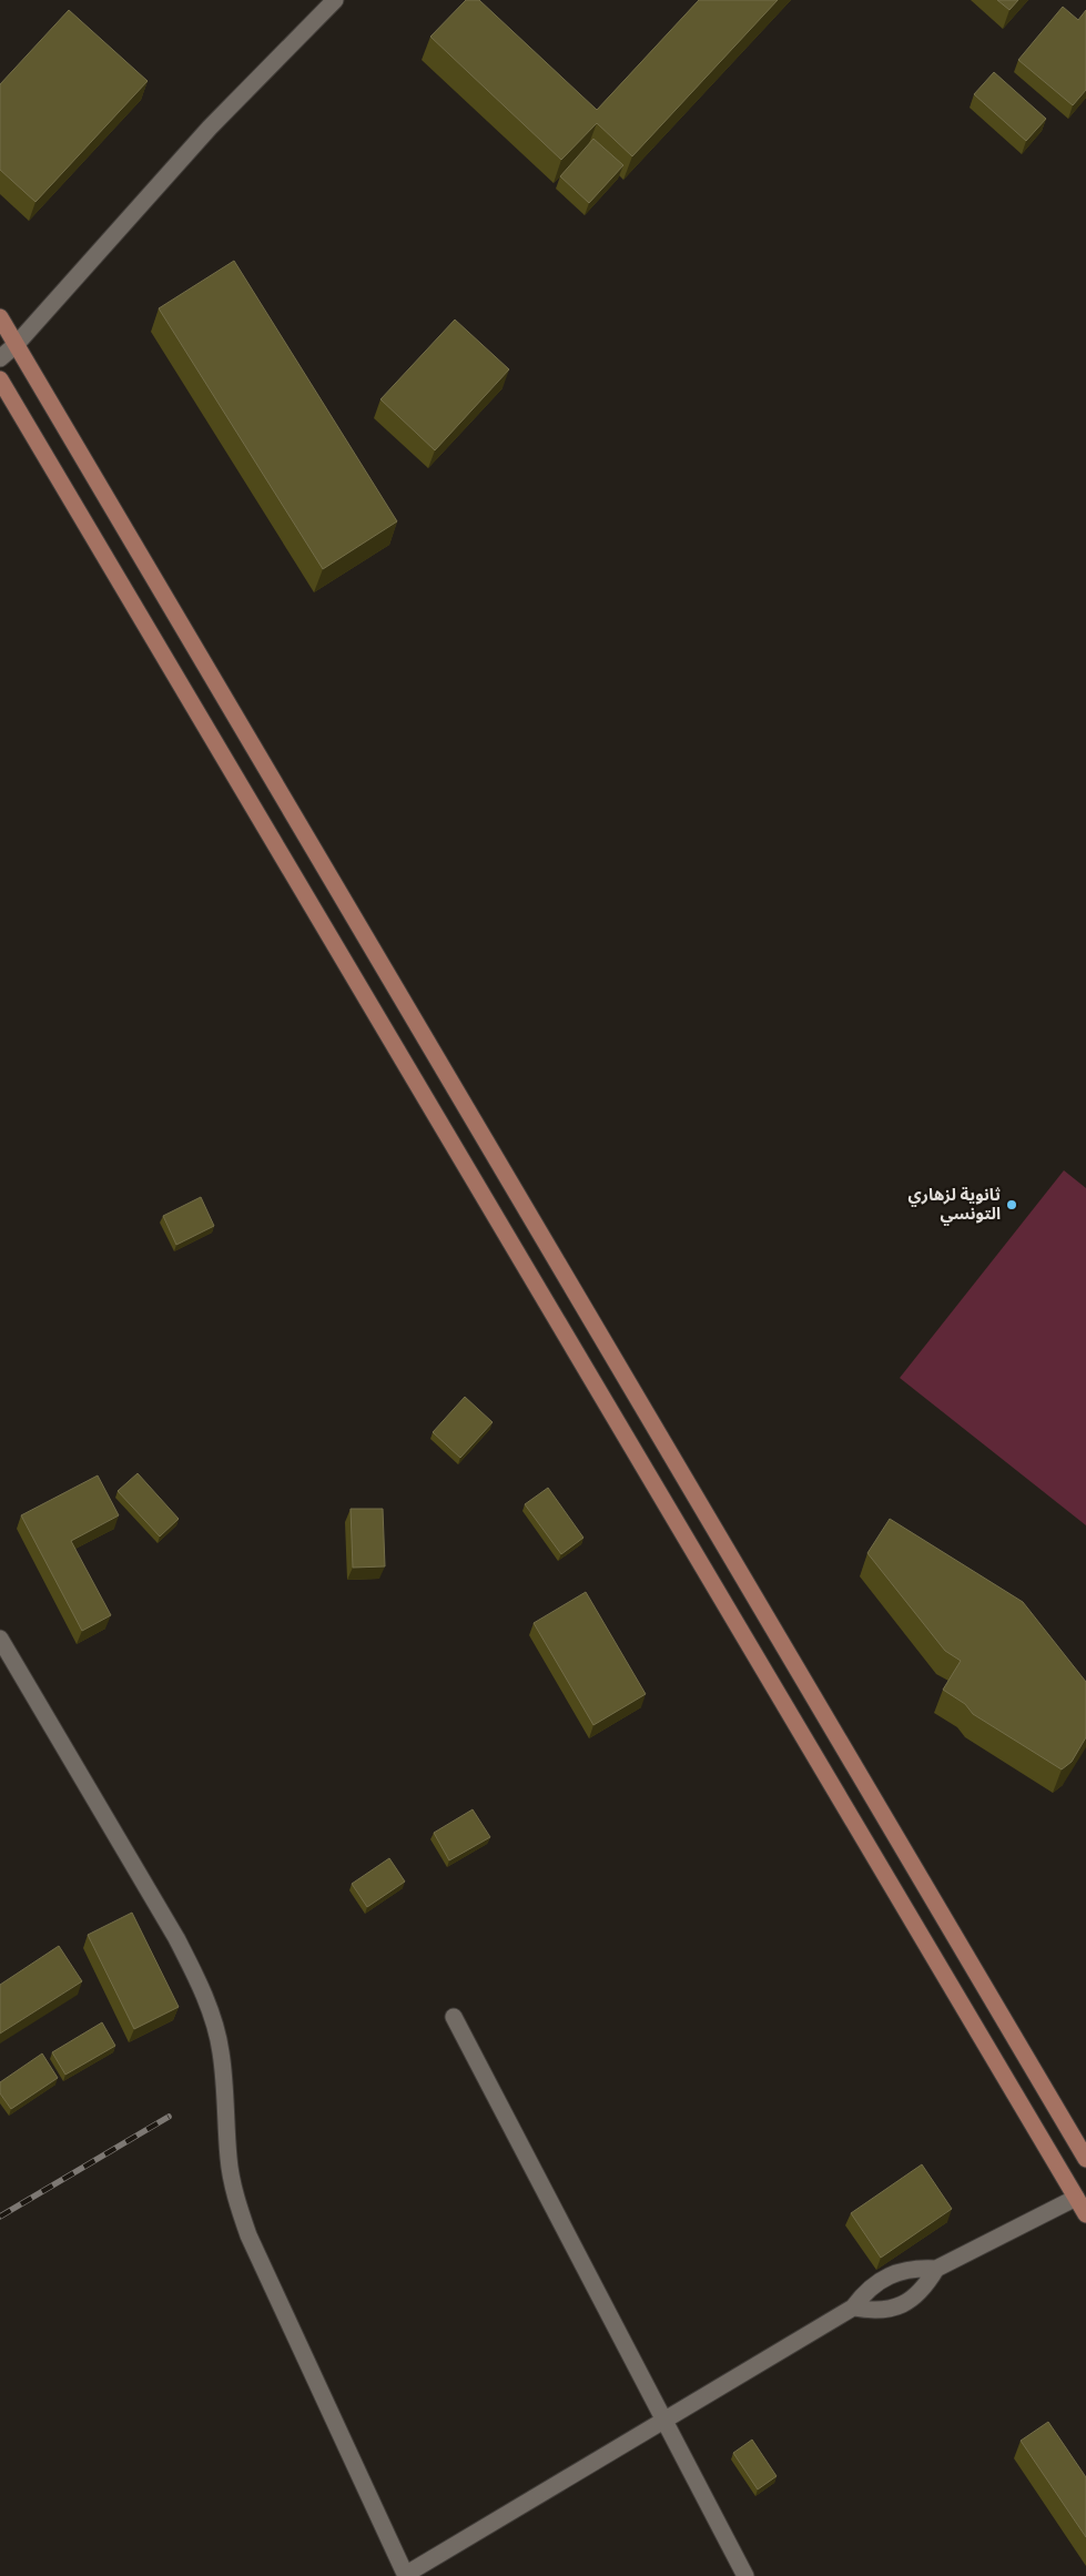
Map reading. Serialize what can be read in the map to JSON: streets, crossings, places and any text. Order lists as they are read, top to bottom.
{
  "places": ["ثانوية لزهاري التونسي"]
}
